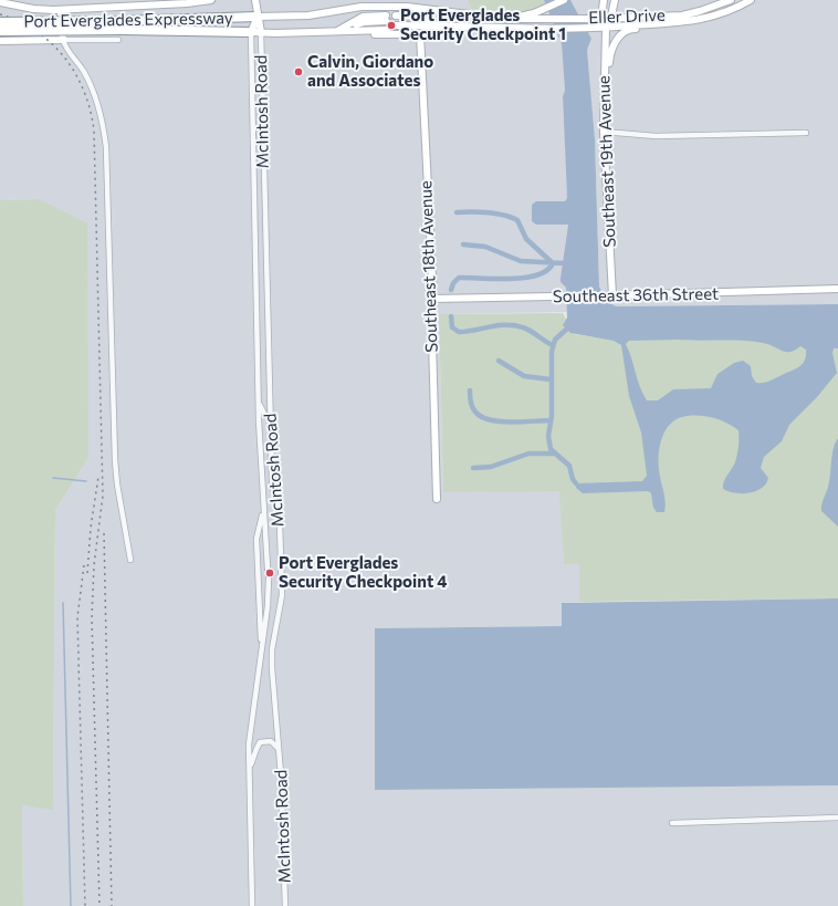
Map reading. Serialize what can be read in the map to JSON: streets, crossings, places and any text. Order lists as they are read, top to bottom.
{
  "streets": {
    "highway": ["Port Everglades Expressway"],
    "street": [
      "Eller Drive",
      "McIntosh Road",
      "Southeast 19th Avenue",
      "Southeast 18th Avenue",
      "Southeast 36th Street"
    ]
  },
  "crossings": [
    ["Eller Drive", "Port Everglades Expressway"],
    ["Eller Drive", "McIntosh Road"],
    ["Eller Drive", "Southeast 19th Avenue"],
    ["Eller Drive", "Southeast 18th Avenue"],
    ["Port Everglades Expressway", "McIntosh Road"],
    ["Southeast 19th Avenue", "Southeast 36th Street"],
    ["Southeast 18th Avenue", "Southeast 36th Street"]
  ],
  "places": ["Port Everglades Security Checkpoint 1", "Calvin, Giordano and Associates", "Port Everglades Security Checkpoint 4"]
}
